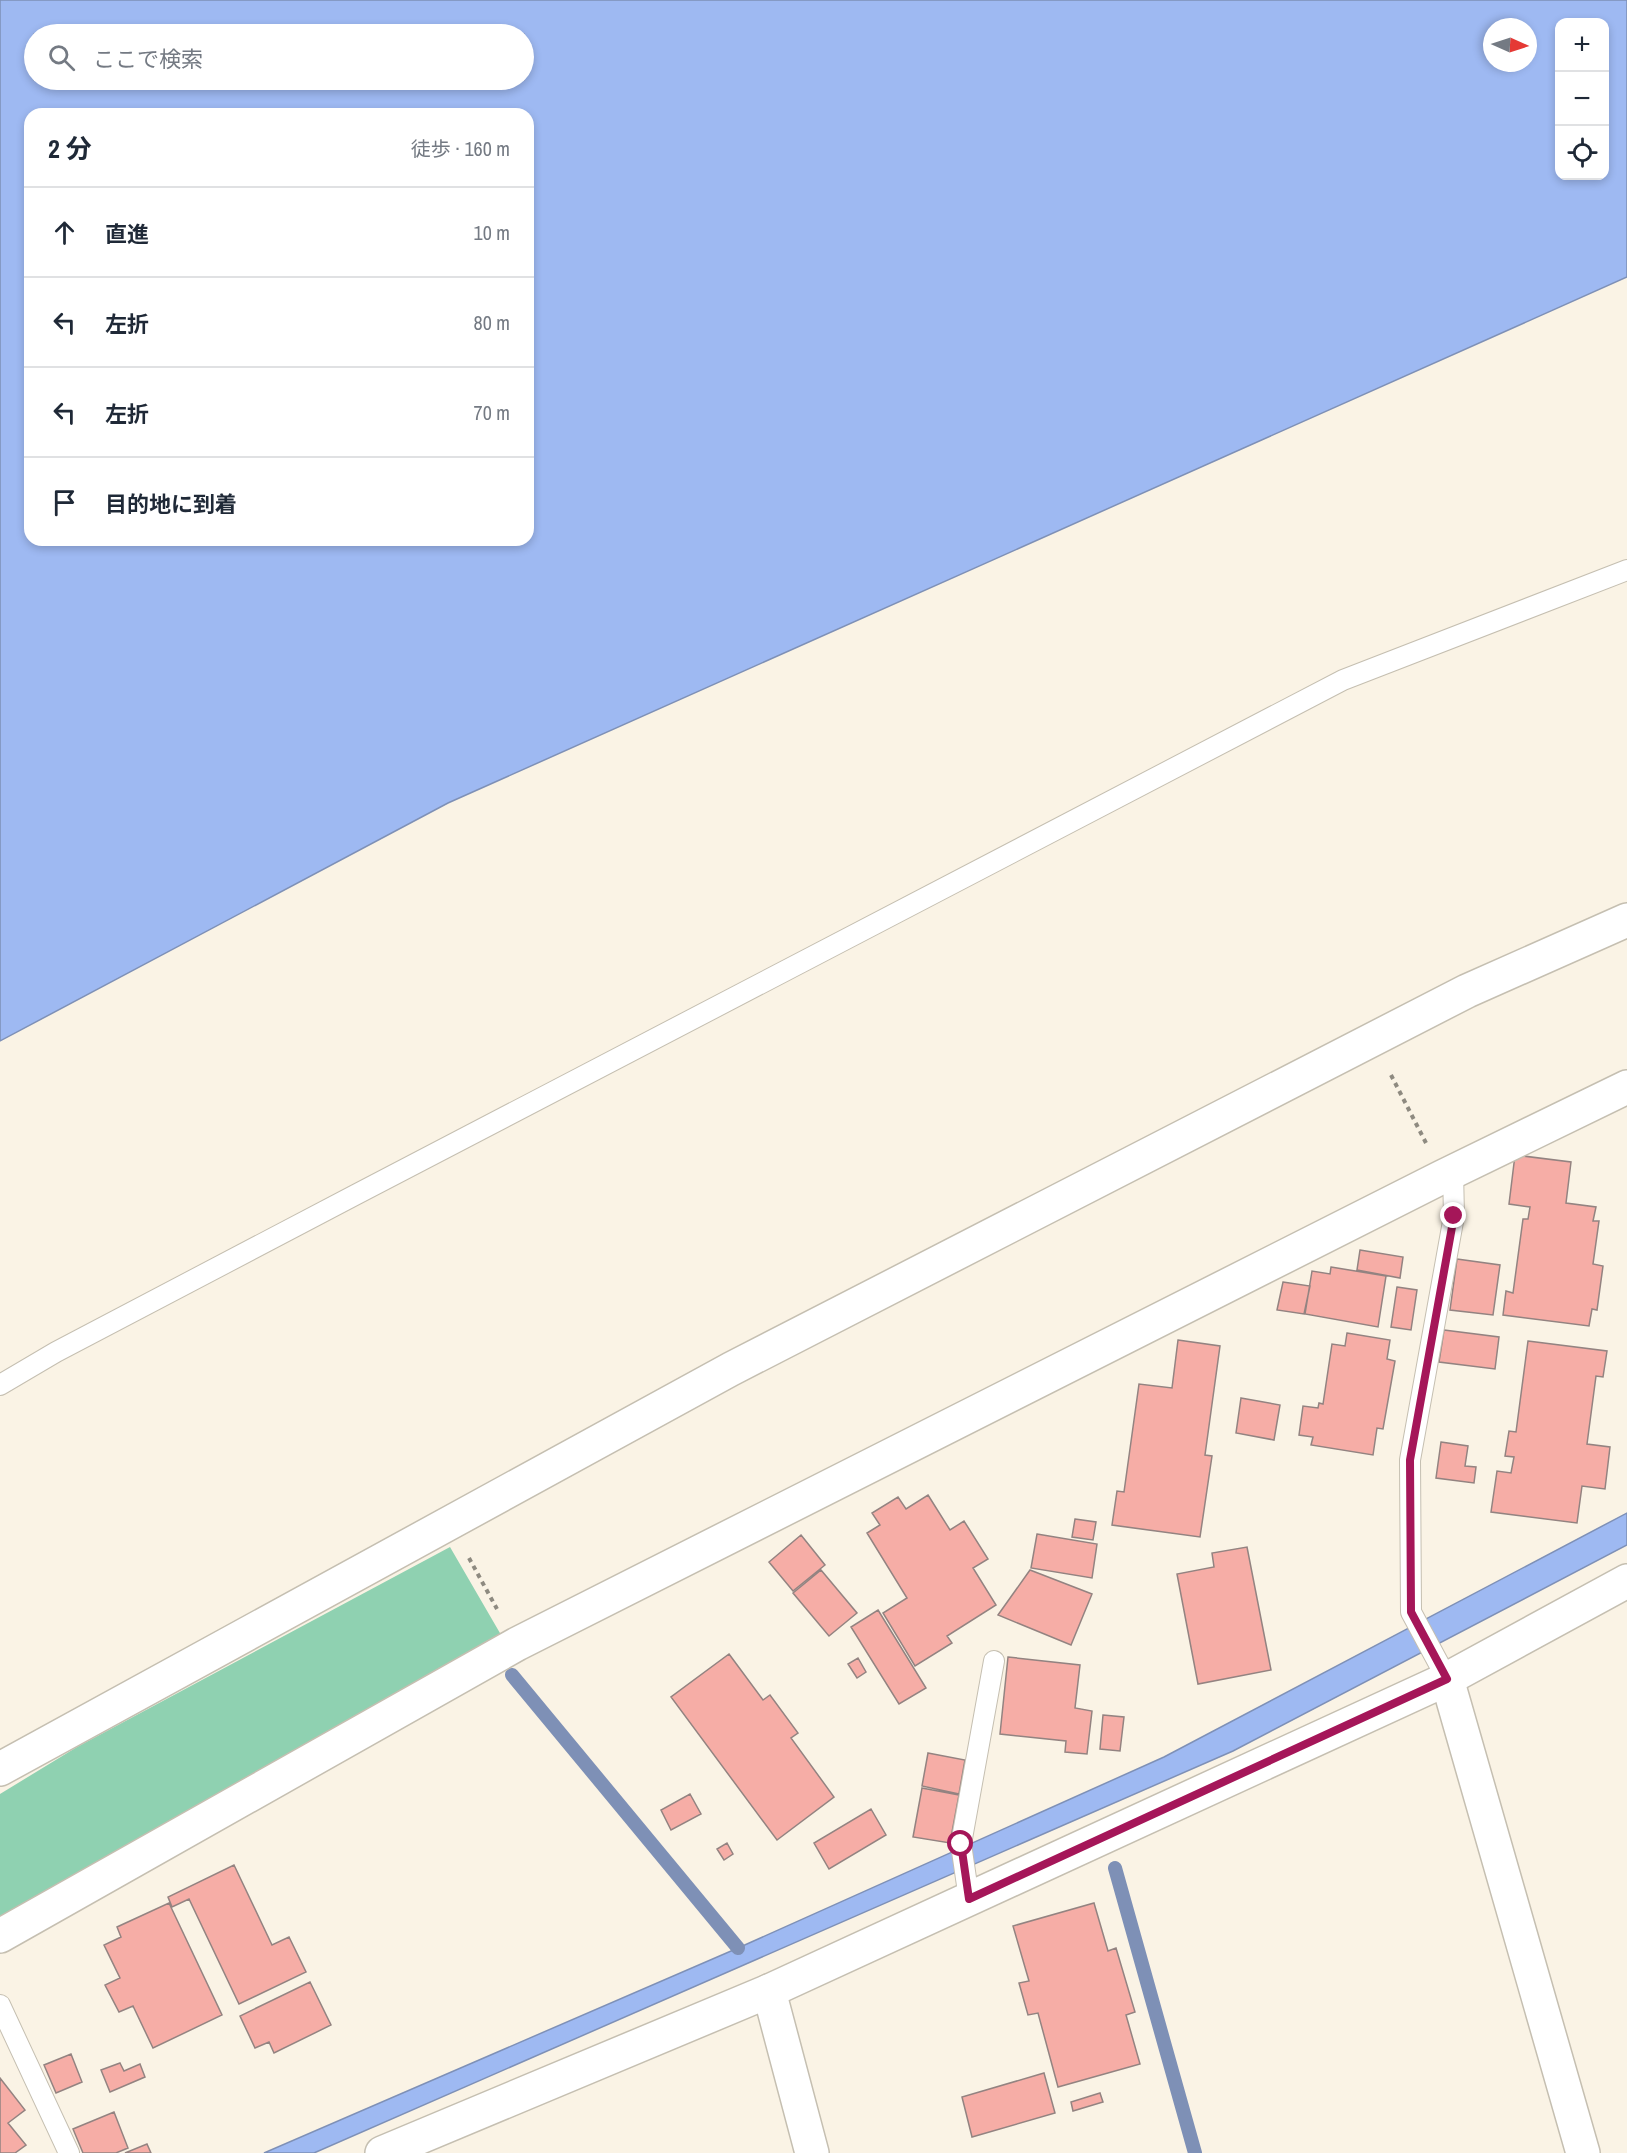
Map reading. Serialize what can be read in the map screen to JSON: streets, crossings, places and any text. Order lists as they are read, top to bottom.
{
  "north": "right",
  "page": {
    "map_buttons": ["+", "−"],
    "search": "ここで検索",
    "heading": ["2 分", "徒歩 · 160 m"],
    "list": [
      ["直進", "10 m"],
      ["左折", "80 m"],
      ["左折", "70 m"],
      "目的地に到着"
    ]
  }
}
